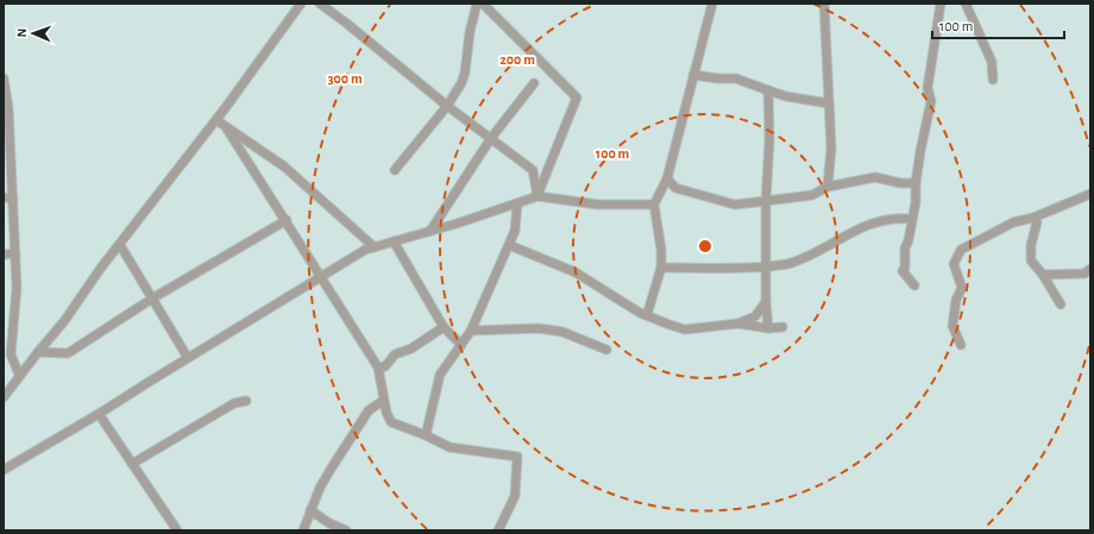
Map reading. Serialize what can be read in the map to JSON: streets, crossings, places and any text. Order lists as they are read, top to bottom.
{
  "scale_bar": "100 m",
  "north": "left",
  "rings": ["200 m", "300 m", "100 m"]
}
